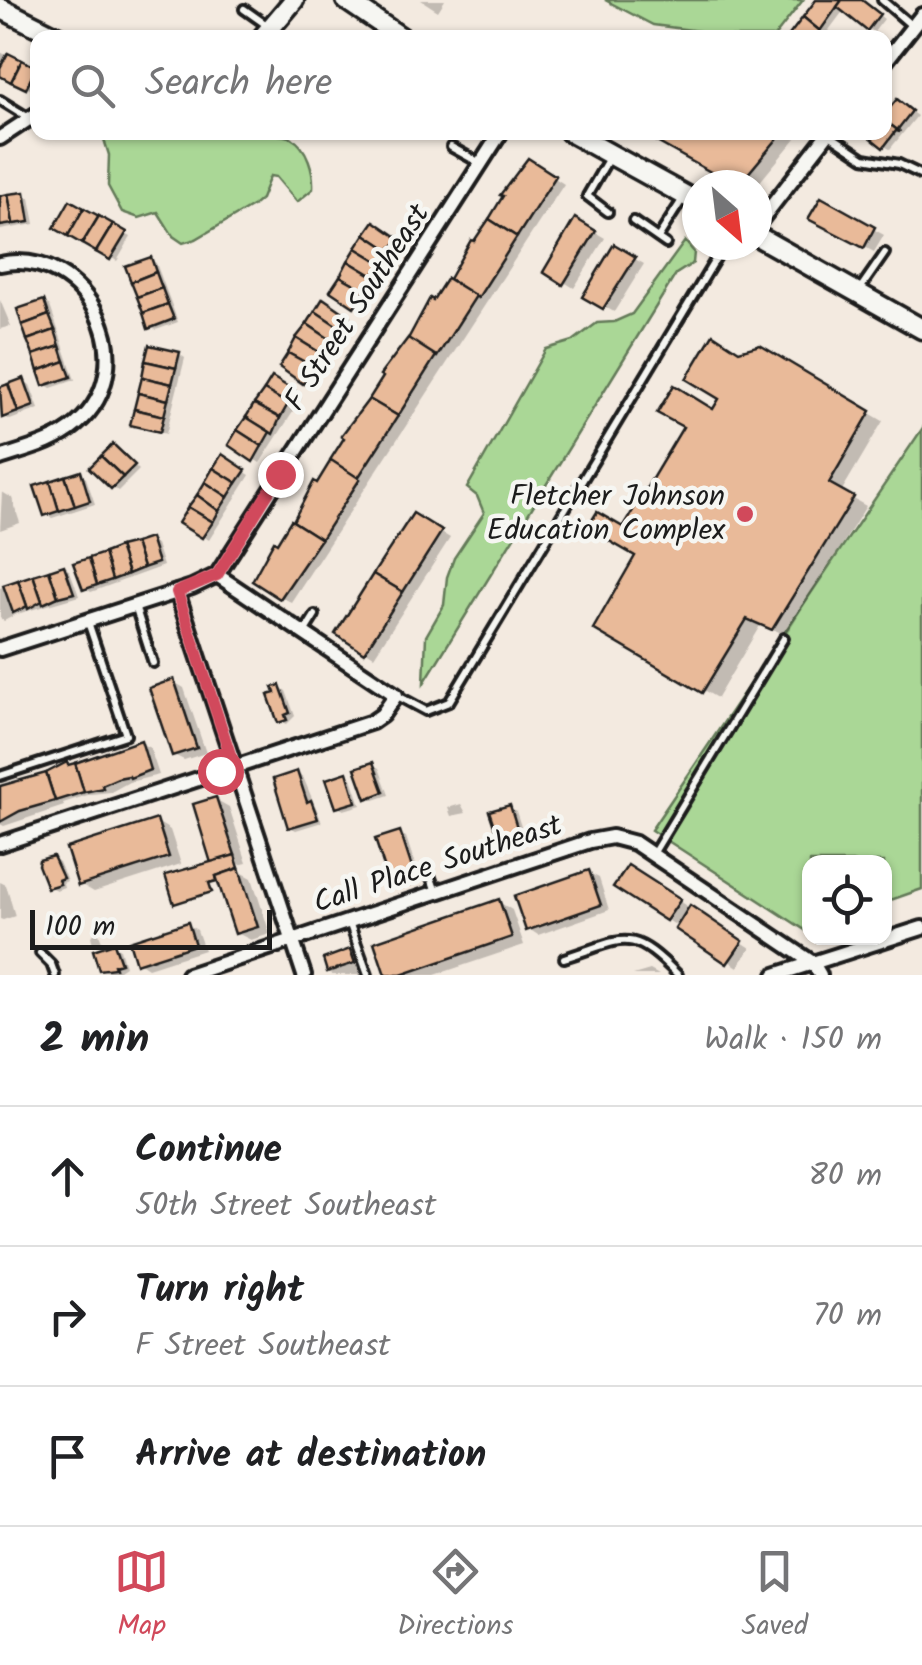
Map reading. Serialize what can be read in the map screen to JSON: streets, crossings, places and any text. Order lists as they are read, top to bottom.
{
  "streets": {
    "street": ["F Street Southeast", "Call Place Southeast"]
  },
  "places": ["Fletcher Johnson Education Complex"],
  "scale_bar": "100 m",
  "north": "bottom right",
  "page": {
    "search": "Search here",
    "scale": "100 m",
    "heading": ["2 min", "Walk · 150 m"],
    "list": [
      ["Continue", "50th Street Southeast", "80 m"],
      ["Turn right", "F Street Southeast", "70 m"],
      "Arrive at destination"
    ],
    "nav": ["Map", "Directions", "Saved"]
  }
}
